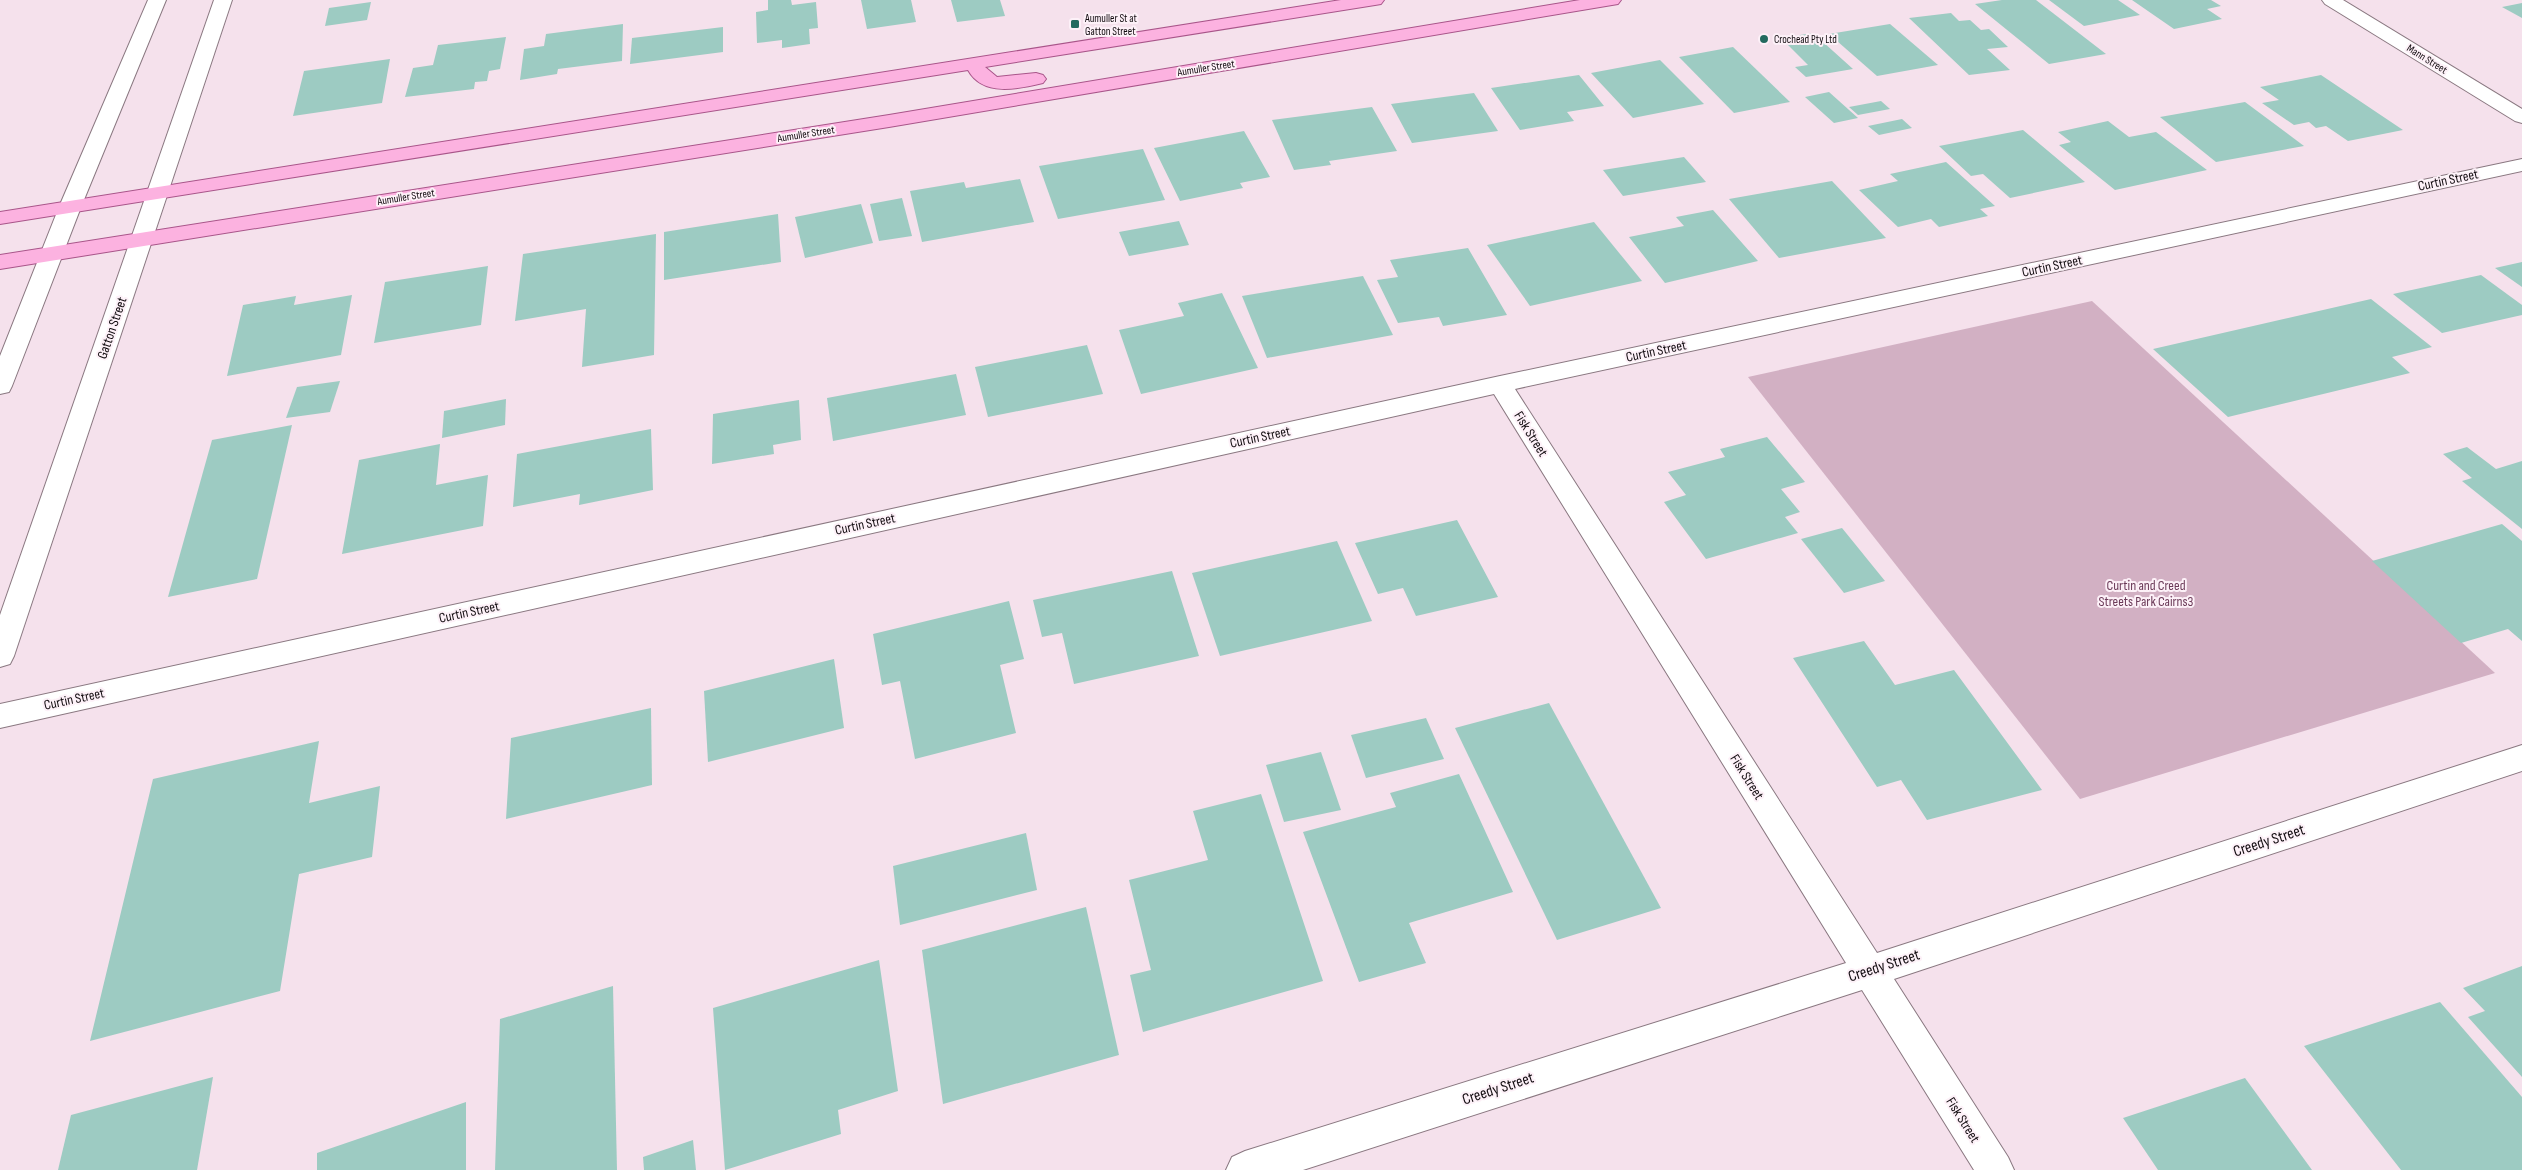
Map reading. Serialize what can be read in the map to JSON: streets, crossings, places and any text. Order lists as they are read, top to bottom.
{
  "streets": {
    "main road": ["Aumuller Street"],
    "street": [
      "Mann Street",
      "Curtin Street",
      "Gatton Street",
      "Fisk Street",
      "Creedy Street"
    ]
  },
  "crossings": [
    ["Aumuller Street", "Gatton Street"],
    ["Curtin Street", "Fisk Street"],
    ["Fisk Street", "Creedy Street"]
  ],
  "parks": ["Curtin and Creed Streets Park Cairns3"],
  "places": {
    "transit": ["Aumuller St at Gatton Street"],
    "other": ["Crochead Pty Ltd"]
  }
}
